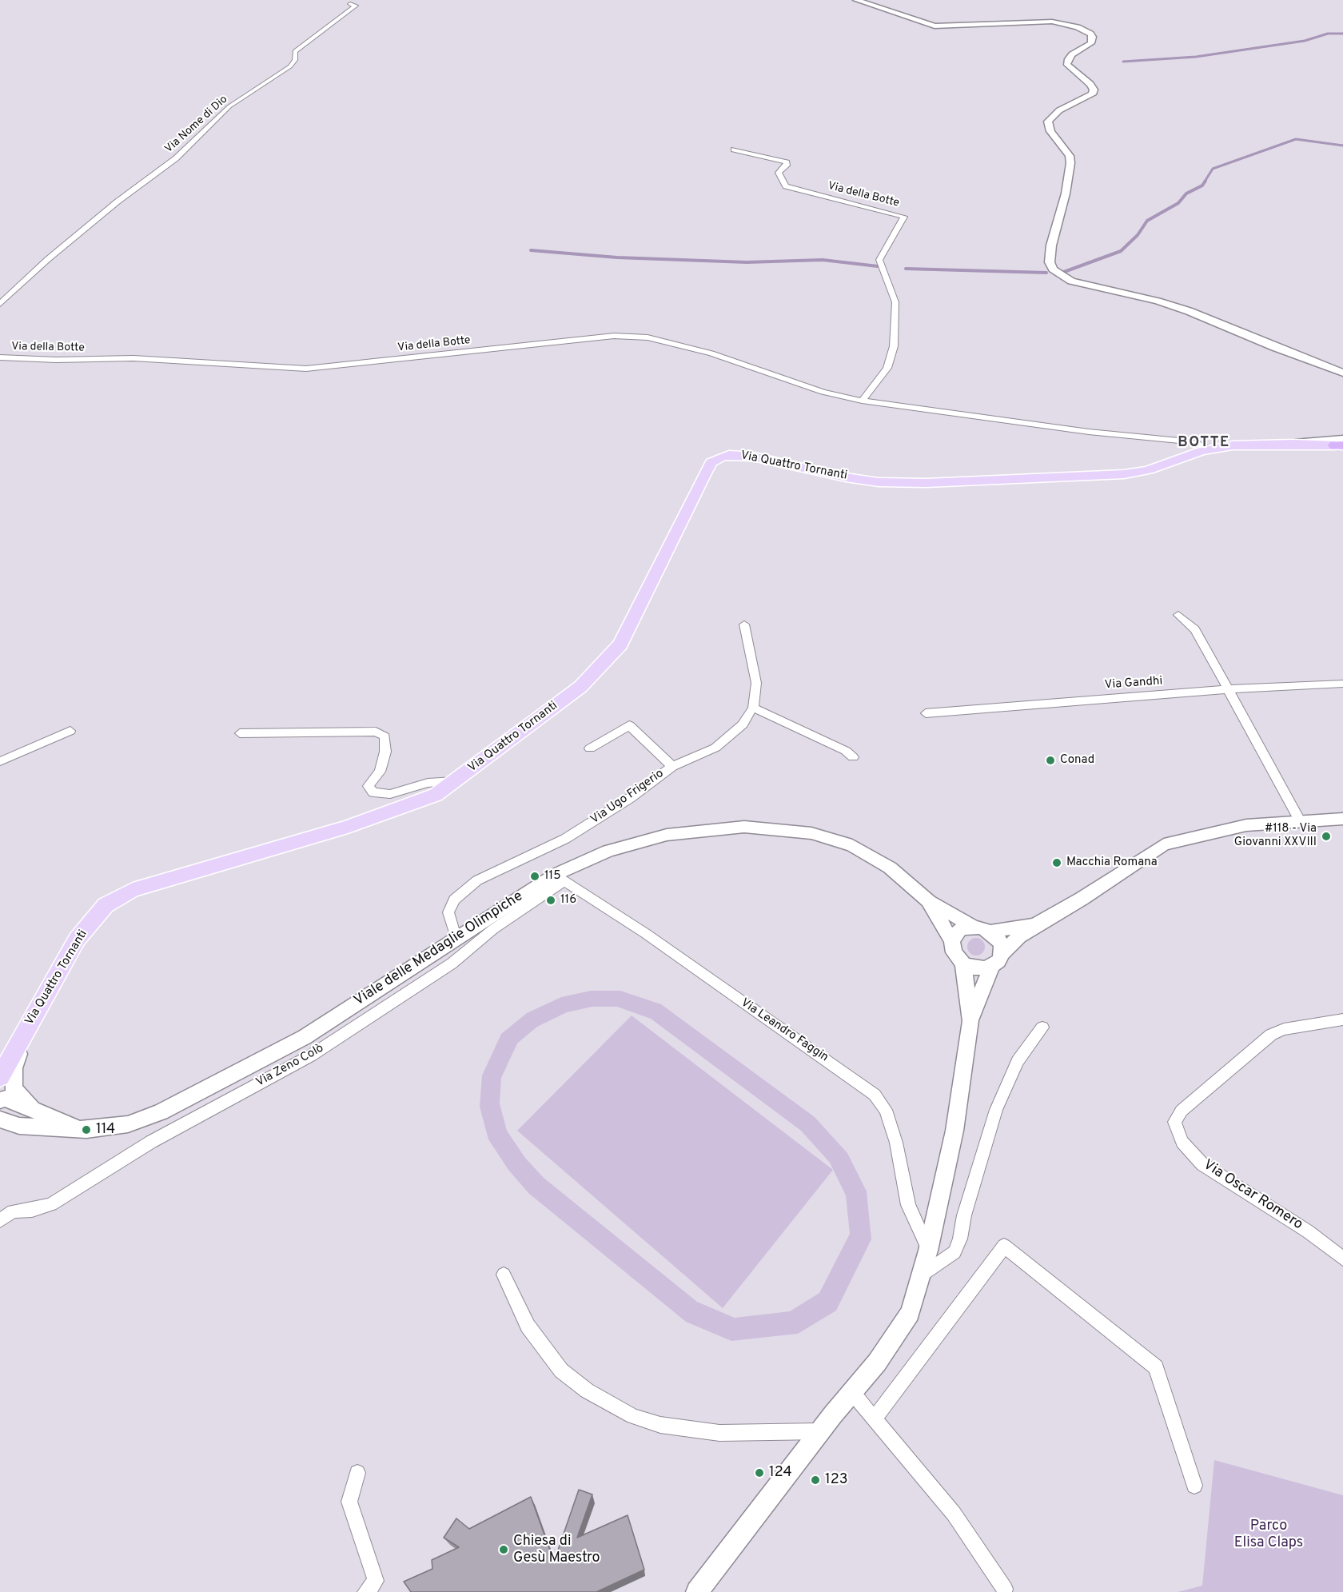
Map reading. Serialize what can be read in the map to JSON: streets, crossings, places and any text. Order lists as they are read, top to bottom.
{
  "streets": {
    "main road": ["Via Quattro Tornanti", "Viale delle Medaglie Olimpiche"],
    "street": [
      "Via Nome di Dio",
      "Via della Botte",
      "Via Gandhi",
      "Via Ugo Frigerio",
      "Via Leandro Faggin",
      "Via Zeno Colò",
      "Via Oscar Romero"
    ]
  },
  "crossings": [
    ["Via della Botte", "Via Quattro Tornanti"],
    ["Via Ugo Frigerio", "Viale delle Medaglie Olimpiche"],
    ["Viale delle Medaglie Olimpiche", "Via Leandro Faggin"],
    ["Viale delle Medaglie Olimpiche", "Via Zeno Colò"],
    ["Via Leandro Faggin", "Via Zeno Colò"]
  ],
  "districts": ["BOTTE"],
  "parks": ["Parco Elisa Claps"],
  "places": [
    "Conad",
    "#118 - Via Giovanni XXVIII",
    "Macchia Romana",
    "115",
    "116",
    "114",
    "124",
    "123",
    "Chiesa di Gesù Maestro"
  ]
}
